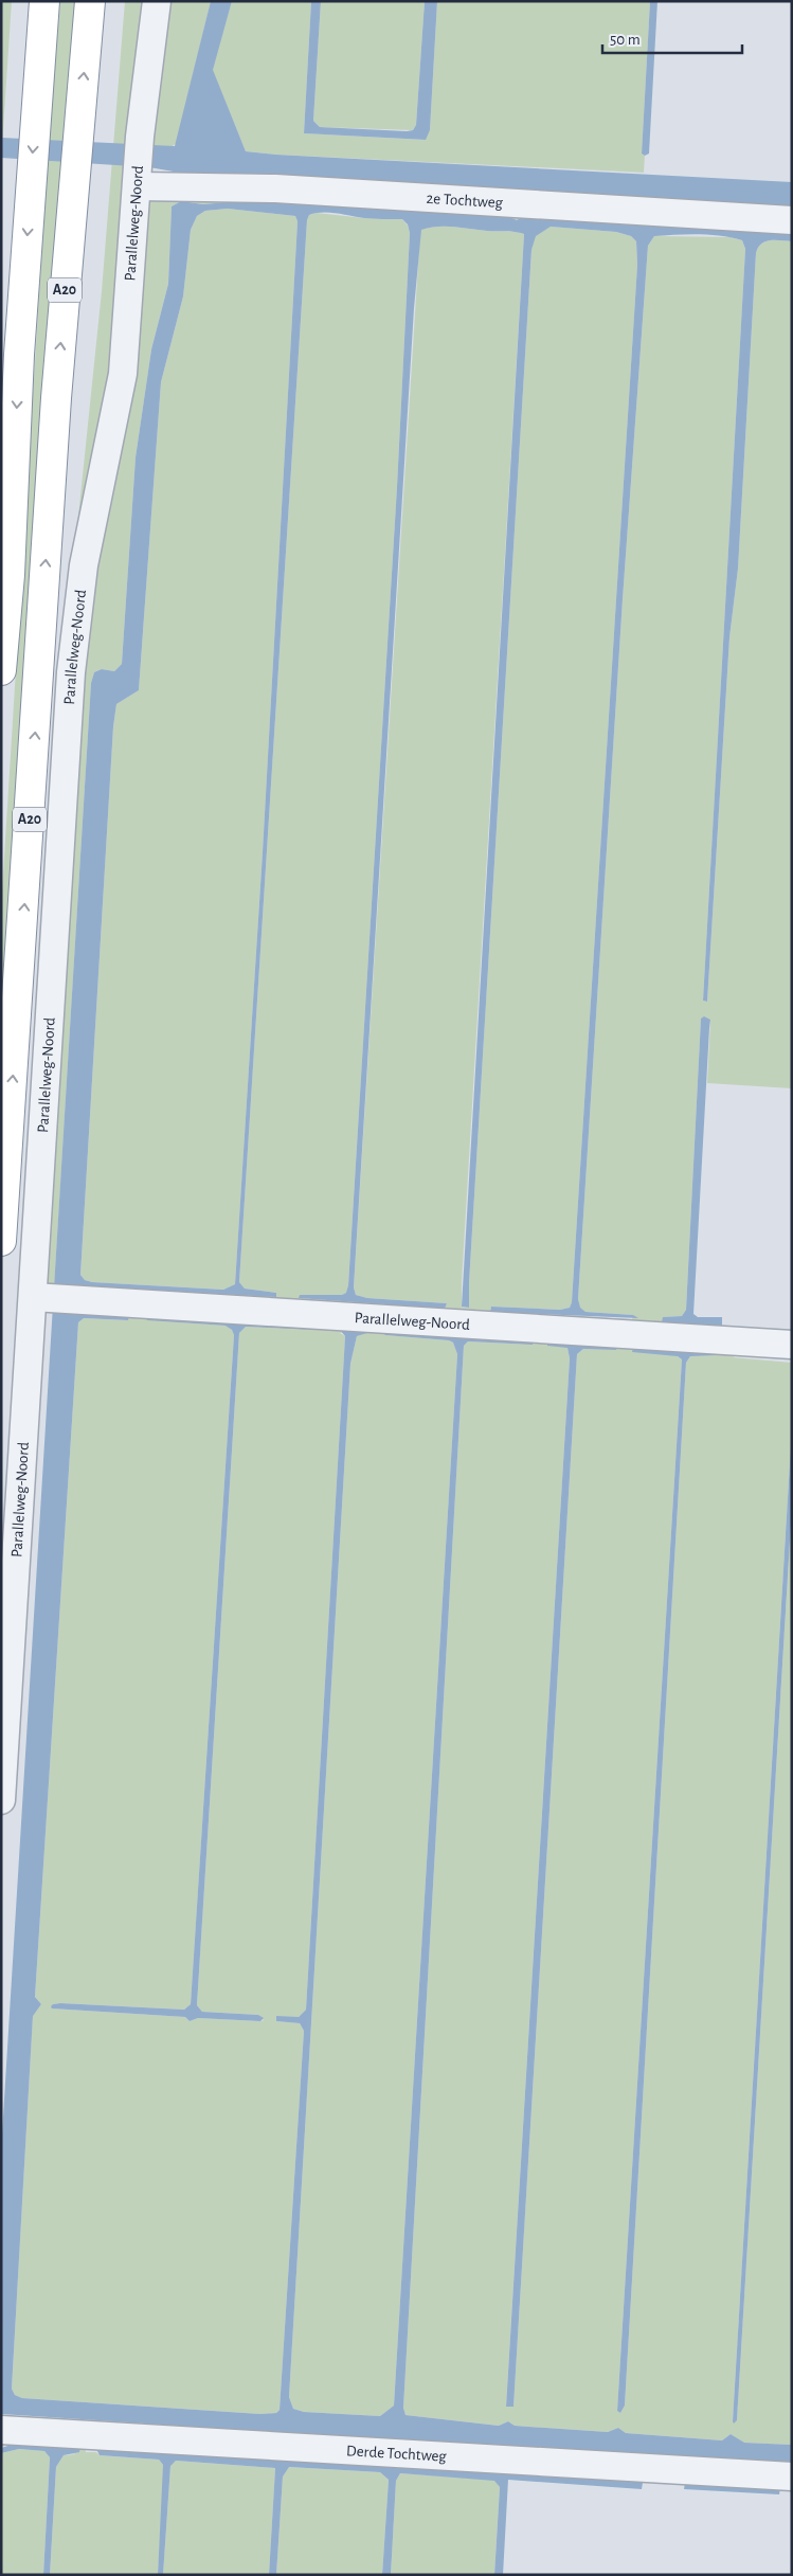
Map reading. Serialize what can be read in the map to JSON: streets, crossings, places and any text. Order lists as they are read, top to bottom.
{
  "streets": {
    "highway": ["A20"],
    "street": ["2e Tochtweg", "Parallelweg-Noord", "Derde Tochtweg"]
  },
  "crossings": [
    ["2e Tochtweg", "Parallelweg-Noord"]
  ],
  "scale_bar": "50 m"
}
